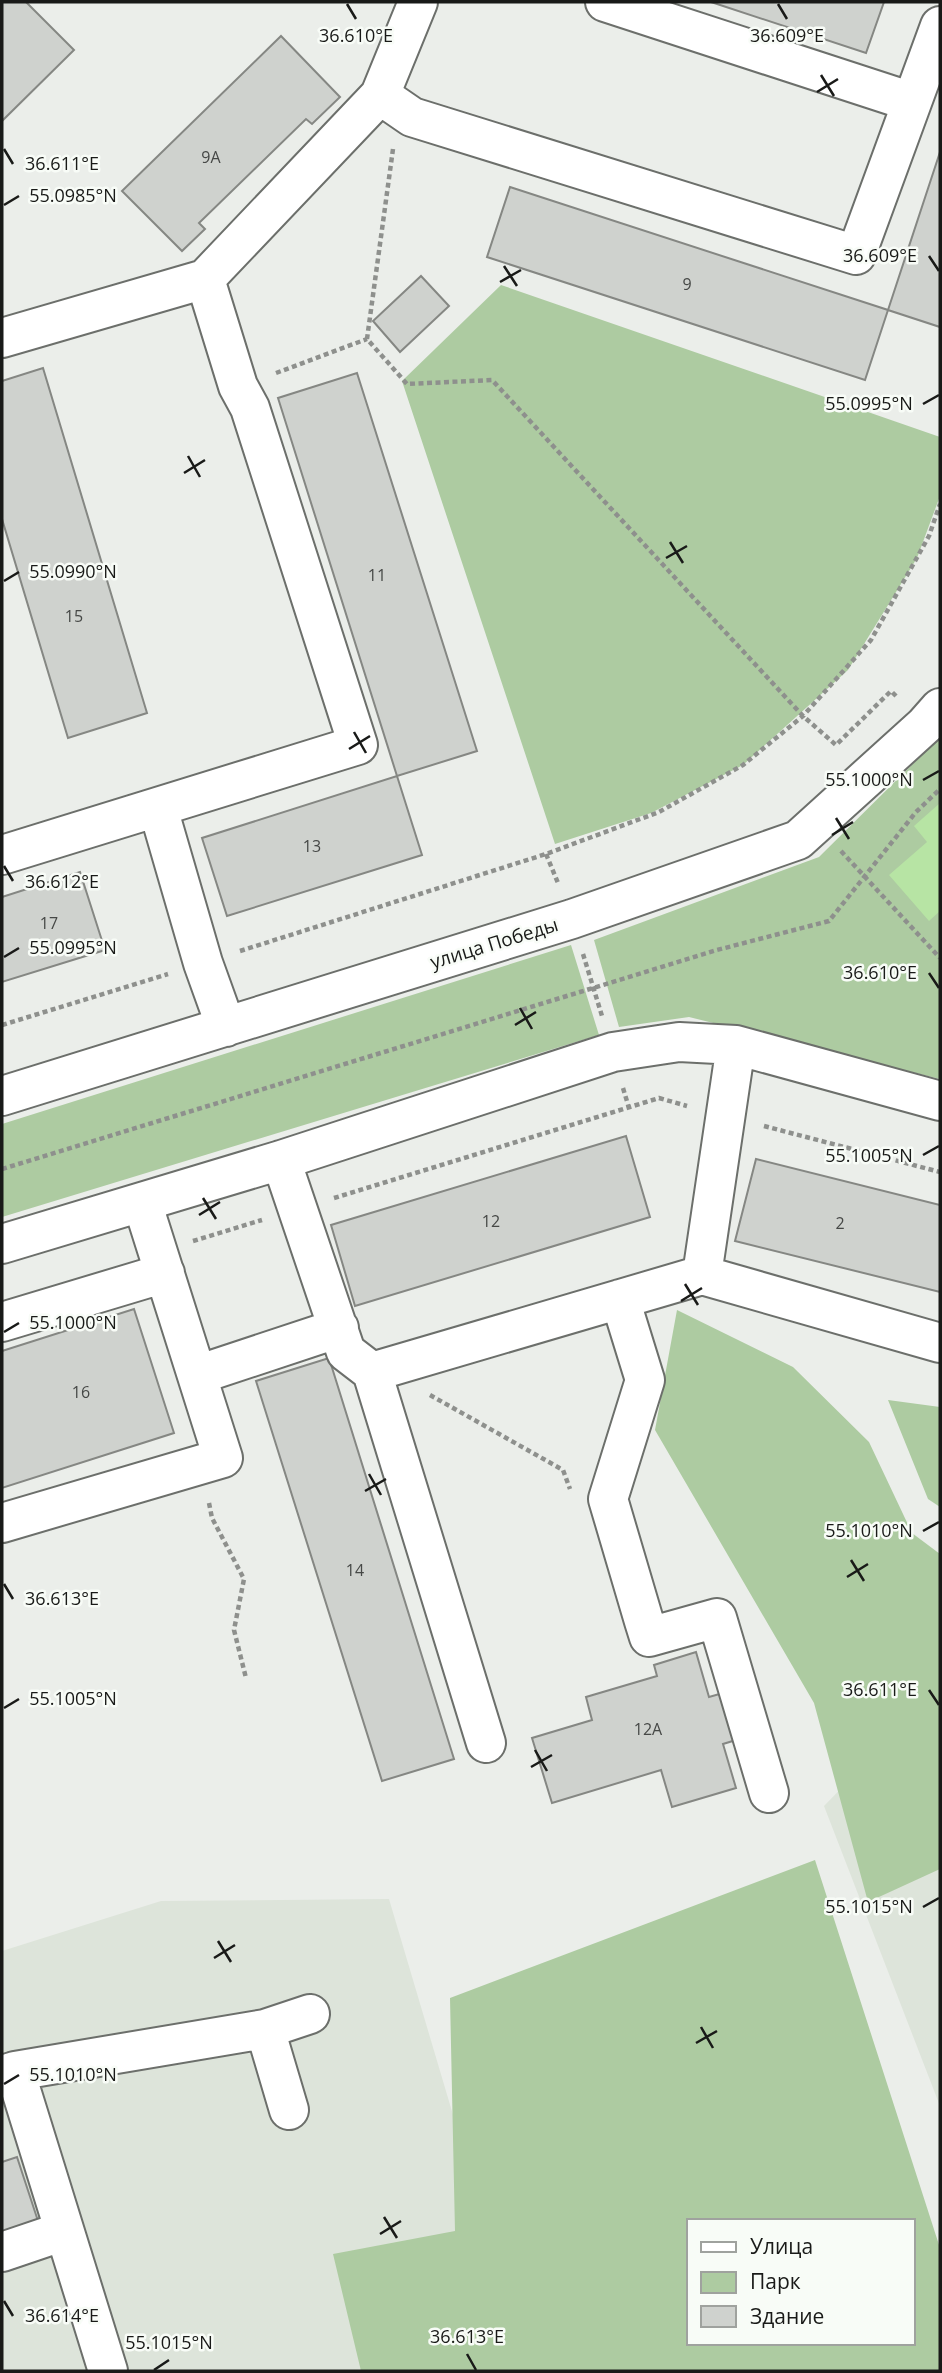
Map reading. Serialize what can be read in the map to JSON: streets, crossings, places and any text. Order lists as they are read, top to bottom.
{
  "streets": {
    "street": ["улица Победы"]
  },
  "house_numbers": [
    "9А",
    "9",
    "11",
    "15",
    "13",
    "17",
    "12",
    "2",
    "16",
    "14",
    "12А"
  ],
  "legend": ["Улица", "Парк", "Здание"],
  "coordinates": [
    "36.609°E",
    "36.610°E",
    "36.611°E",
    "55.0985°N",
    "55.0995°N",
    "55.0990°N",
    "55.1000°N",
    "36.612°E",
    "55.1005°N",
    "55.1010°N",
    "36.613°E",
    "55.1015°N",
    "36.614°E"
  ]
}
